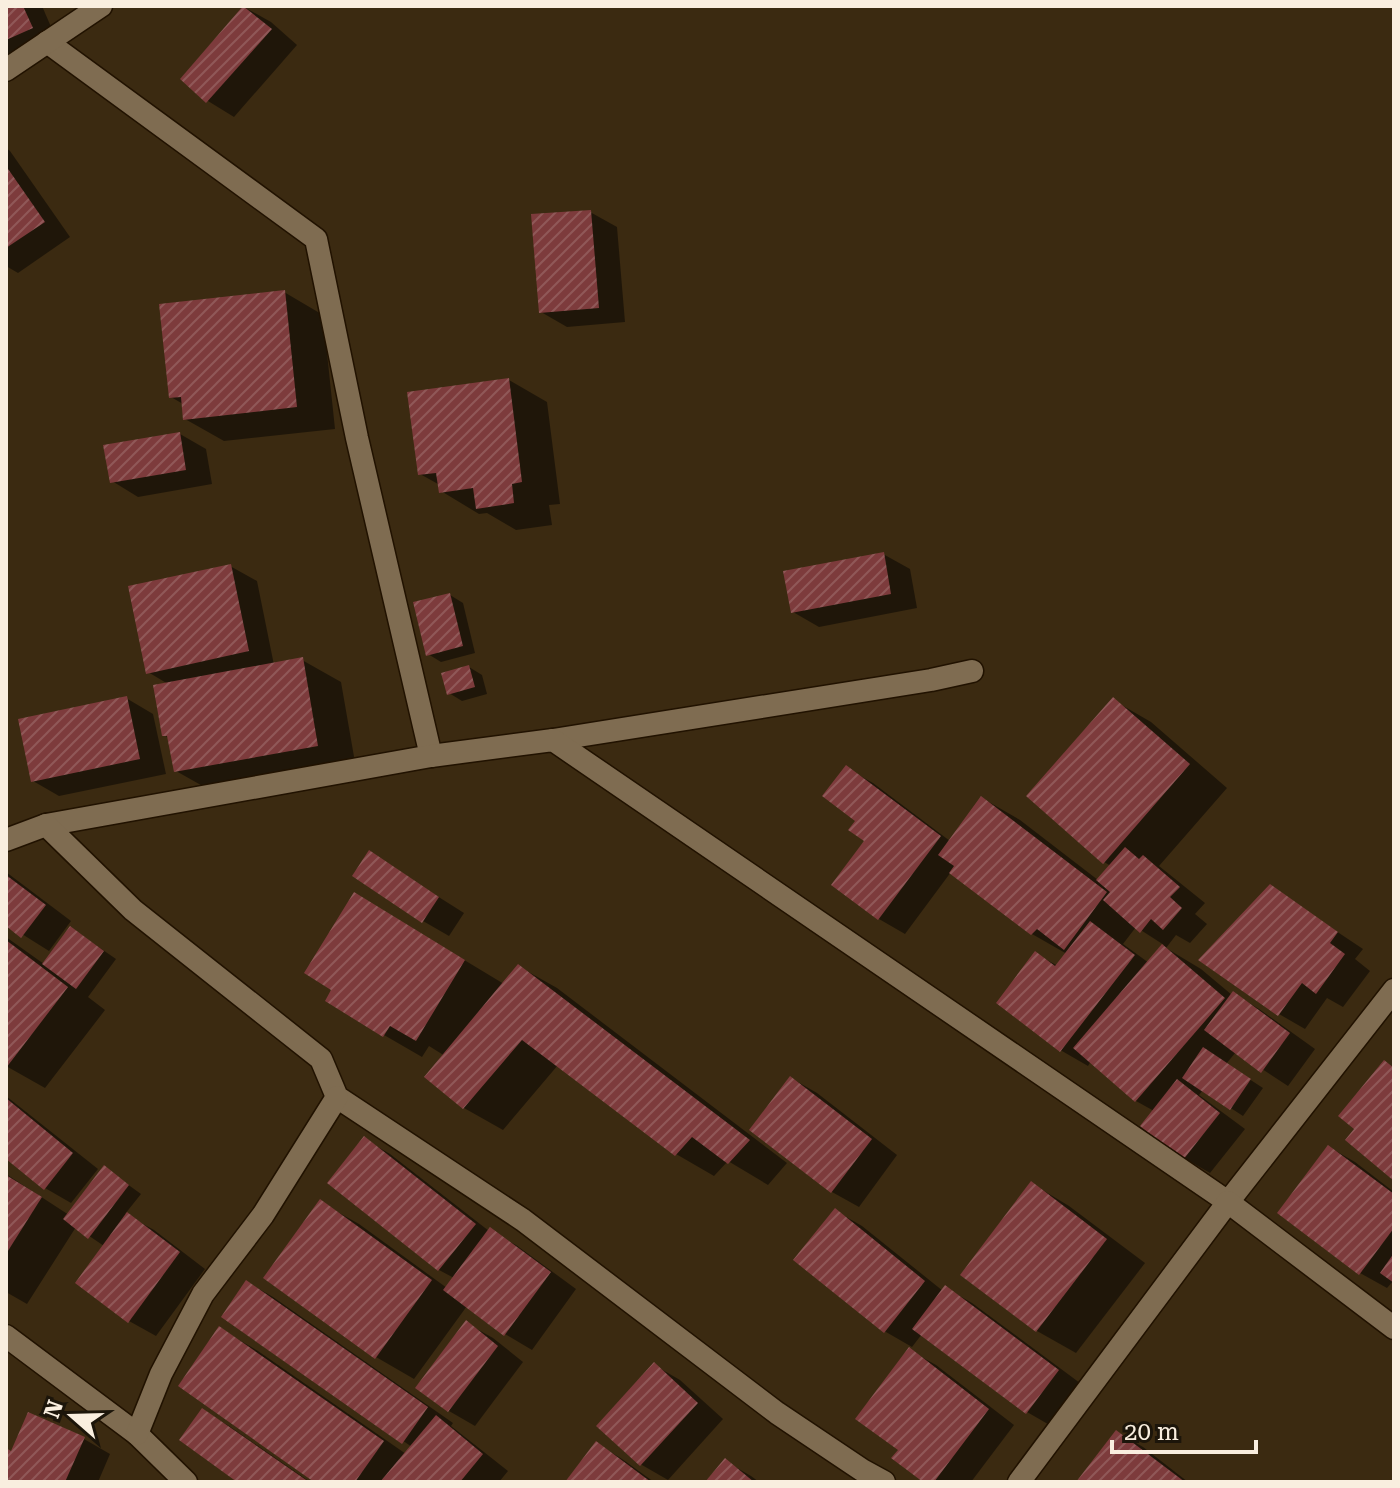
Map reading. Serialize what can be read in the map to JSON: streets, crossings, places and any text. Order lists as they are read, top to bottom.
{
  "scale_bar": "20 m",
  "north": "left"
}
